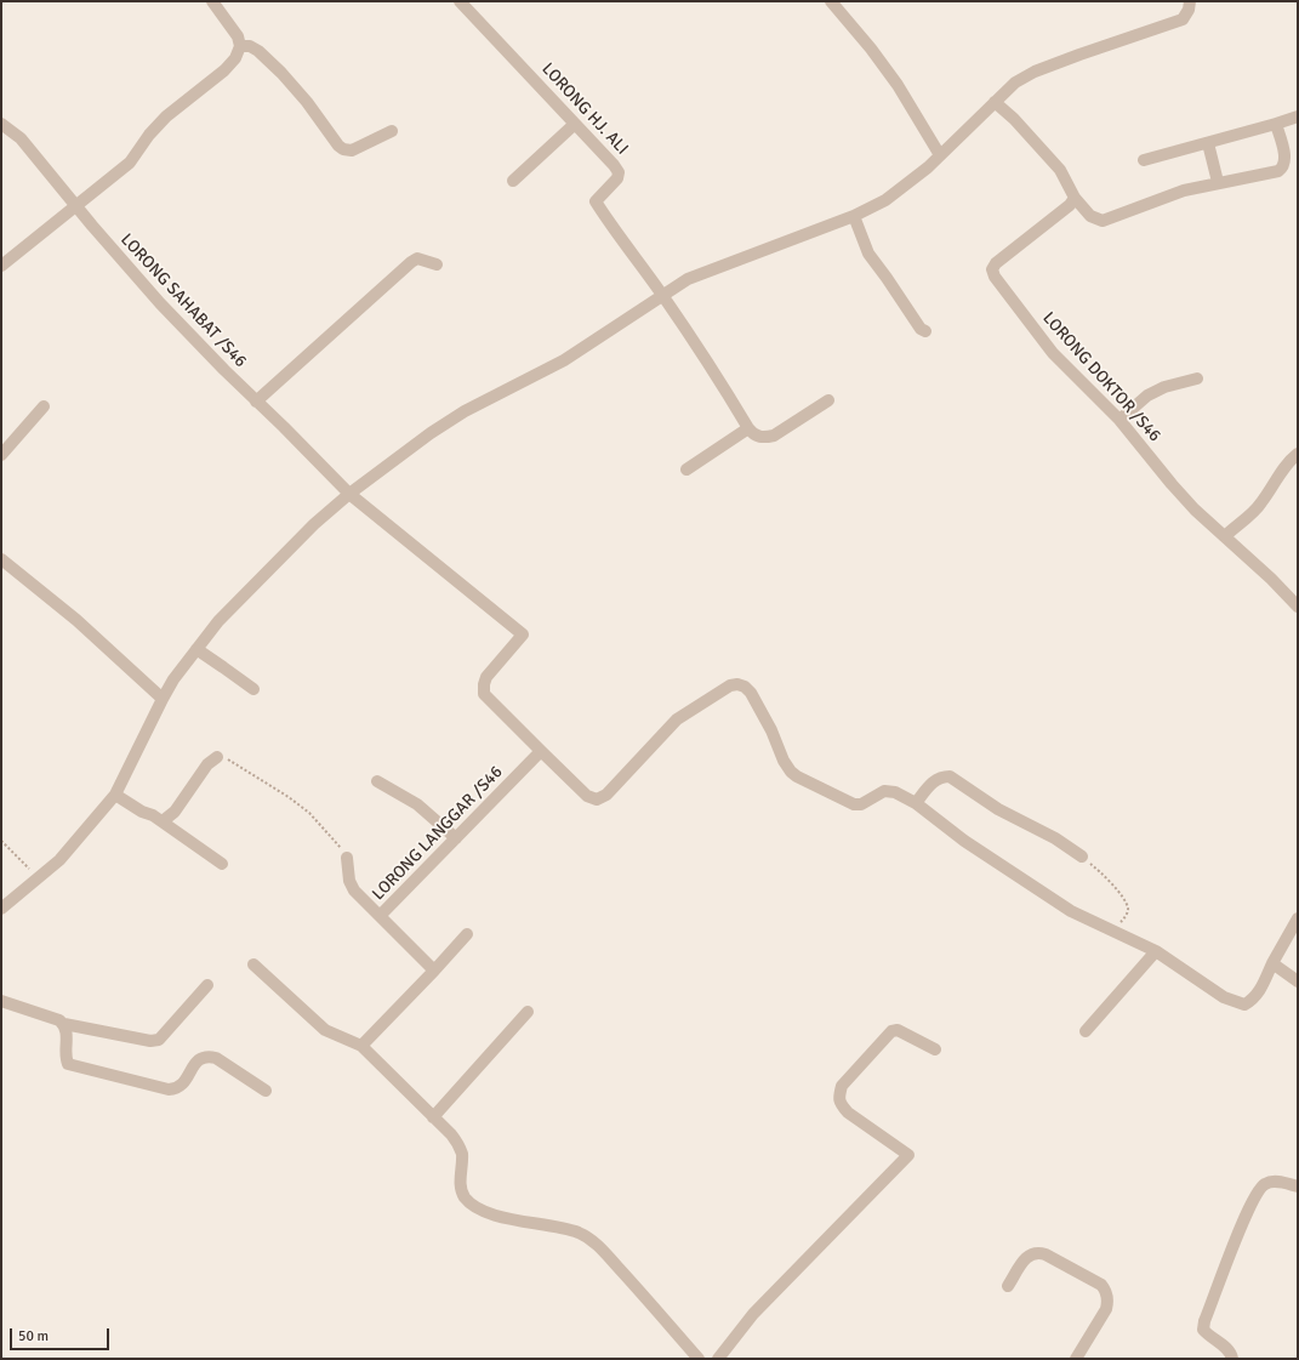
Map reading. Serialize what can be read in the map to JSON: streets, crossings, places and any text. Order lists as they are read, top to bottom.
{
  "streets": {
    "street": [
      "LORONG HJ. ALI",
      "LORONG SAHABAT /S46",
      "LORONG DOKTOR /S46",
      "LORONG LANGGAR /S46"
    ]
  },
  "scale_bar": "50 m"
}
